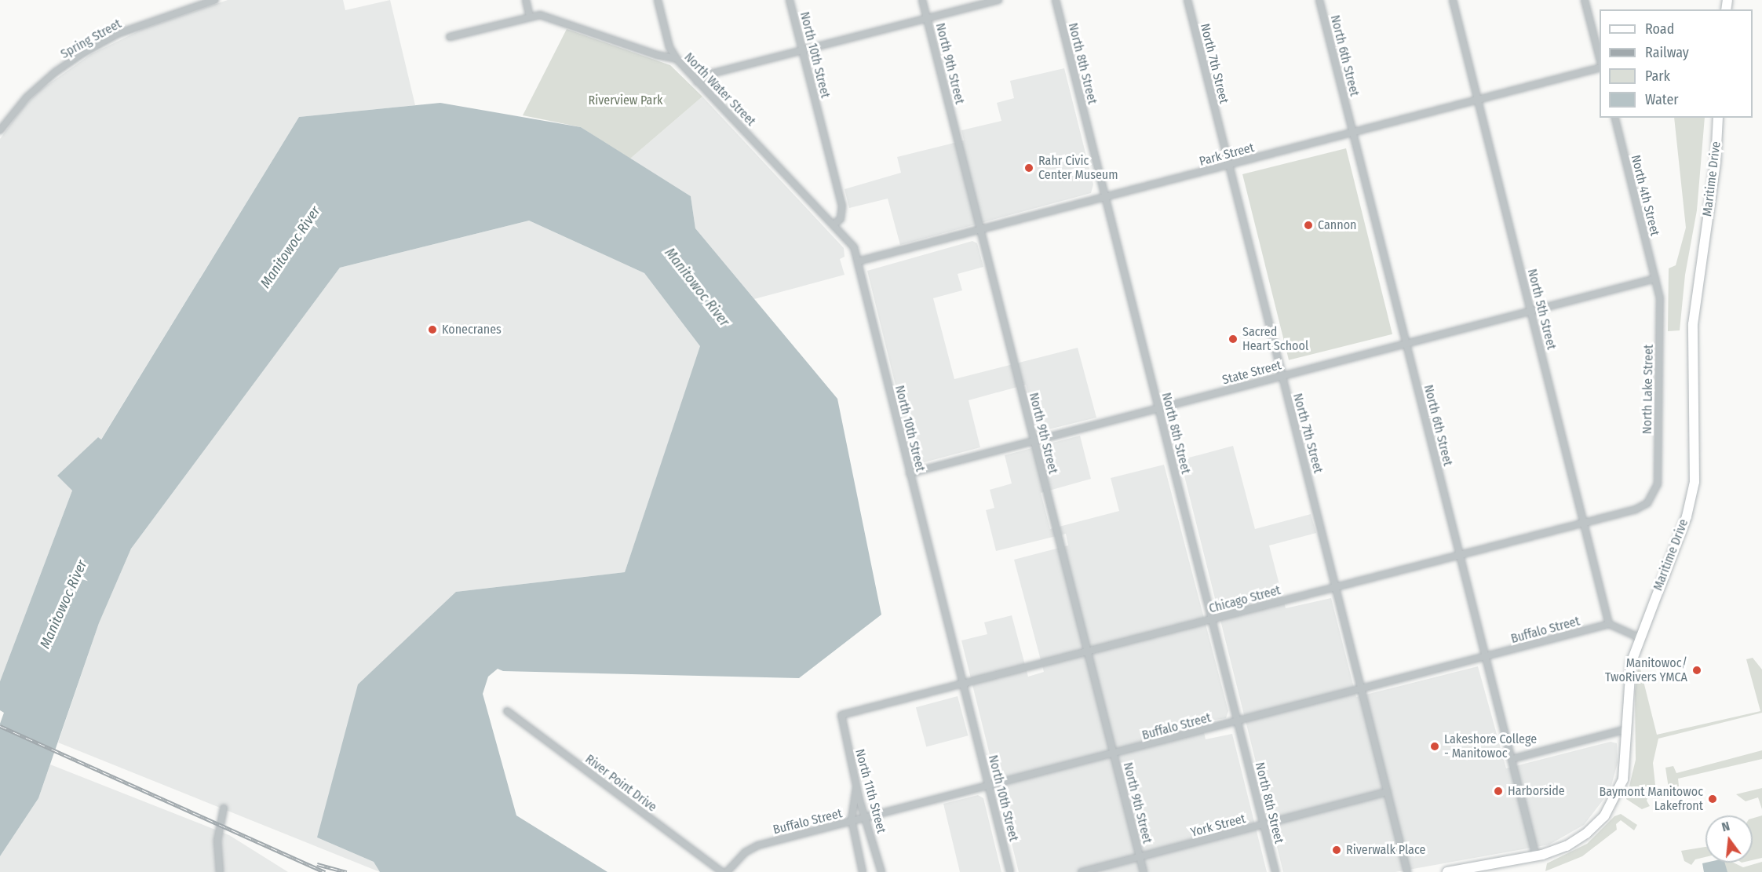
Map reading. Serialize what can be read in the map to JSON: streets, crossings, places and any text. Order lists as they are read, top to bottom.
{
  "streets": {
    "main road": ["Maritime Drive"],
    "street": [
      "Spring Street",
      "North 10th Street",
      "North 6th Street",
      "North 9th Street",
      "North 8th Street",
      "North 7th Street",
      "North Water Street",
      "Park Street",
      "North 4th Street",
      "North 5th Street",
      "State Street",
      "North Lake Street",
      "Chicago Street",
      "Buffalo Street",
      "River Point Drive",
      "North 11th Street",
      "York Street"
    ]
  },
  "crossings": [
    ["North 10th Street", "North Water Street"],
    ["North 10th Street", "Park Street"],
    ["North 10th Street", "State Street"],
    ["North 10th Street", "Chicago Street"],
    ["North 10th Street", "Buffalo Street"],
    ["North 6th Street", "Park Street"],
    ["North 6th Street", "Maritime Drive"],
    ["North 6th Street", "State Street"],
    ["North 6th Street", "Chicago Street"],
    ["North 6th Street", "Buffalo Street"],
    ["North 9th Street", "Park Street"],
    ["North 9th Street", "State Street"],
    ["North 9th Street", "Chicago Street"],
    ["North 9th Street", "Buffalo Street"],
    ["North 9th Street", "York Street"],
    ["North 8th Street", "Park Street"],
    ["North 8th Street", "State Street"],
    ["North 8th Street", "Chicago Street"],
    ["North 8th Street", "Buffalo Street"],
    ["North 8th Street", "York Street"],
    ["North 7th Street", "Park Street"],
    ["North 7th Street", "State Street"],
    ["North 7th Street", "Chicago Street"],
    ["North 7th Street", "Buffalo Street"],
    ["North 7th Street", "York Street"],
    ["Park Street", "North 5th Street"],
    ["North 4th Street", "State Street"],
    ["North 4th Street", "North Lake Street"],
    ["North 5th Street", "State Street"],
    ["North 5th Street", "Chicago Street"],
    ["North 5th Street", "Buffalo Street"],
    ["State Street", "North Lake Street"],
    ["North Lake Street", "Chicago Street"],
    ["Chicago Street", "North 11th Street"],
    ["Buffalo Street", "North 11th Street"]
  ],
  "water": ["Manitowoc River"],
  "parks": ["Riverview Park"],
  "places": [
    "Rahr Civic Center Museum",
    "Cannon",
    "Konecranes",
    "Sacred Heart School",
    "Manitowoc/ TwoRivers YMCA",
    "Lakeshore College - Manitowoc",
    "Harborside",
    "Baymont Manitowoc Lakefront",
    "Riverwalk Place"
  ],
  "legend": [
    "Road",
    "Railway",
    "Park",
    "Water"
  ],
  "north": "top"
}
